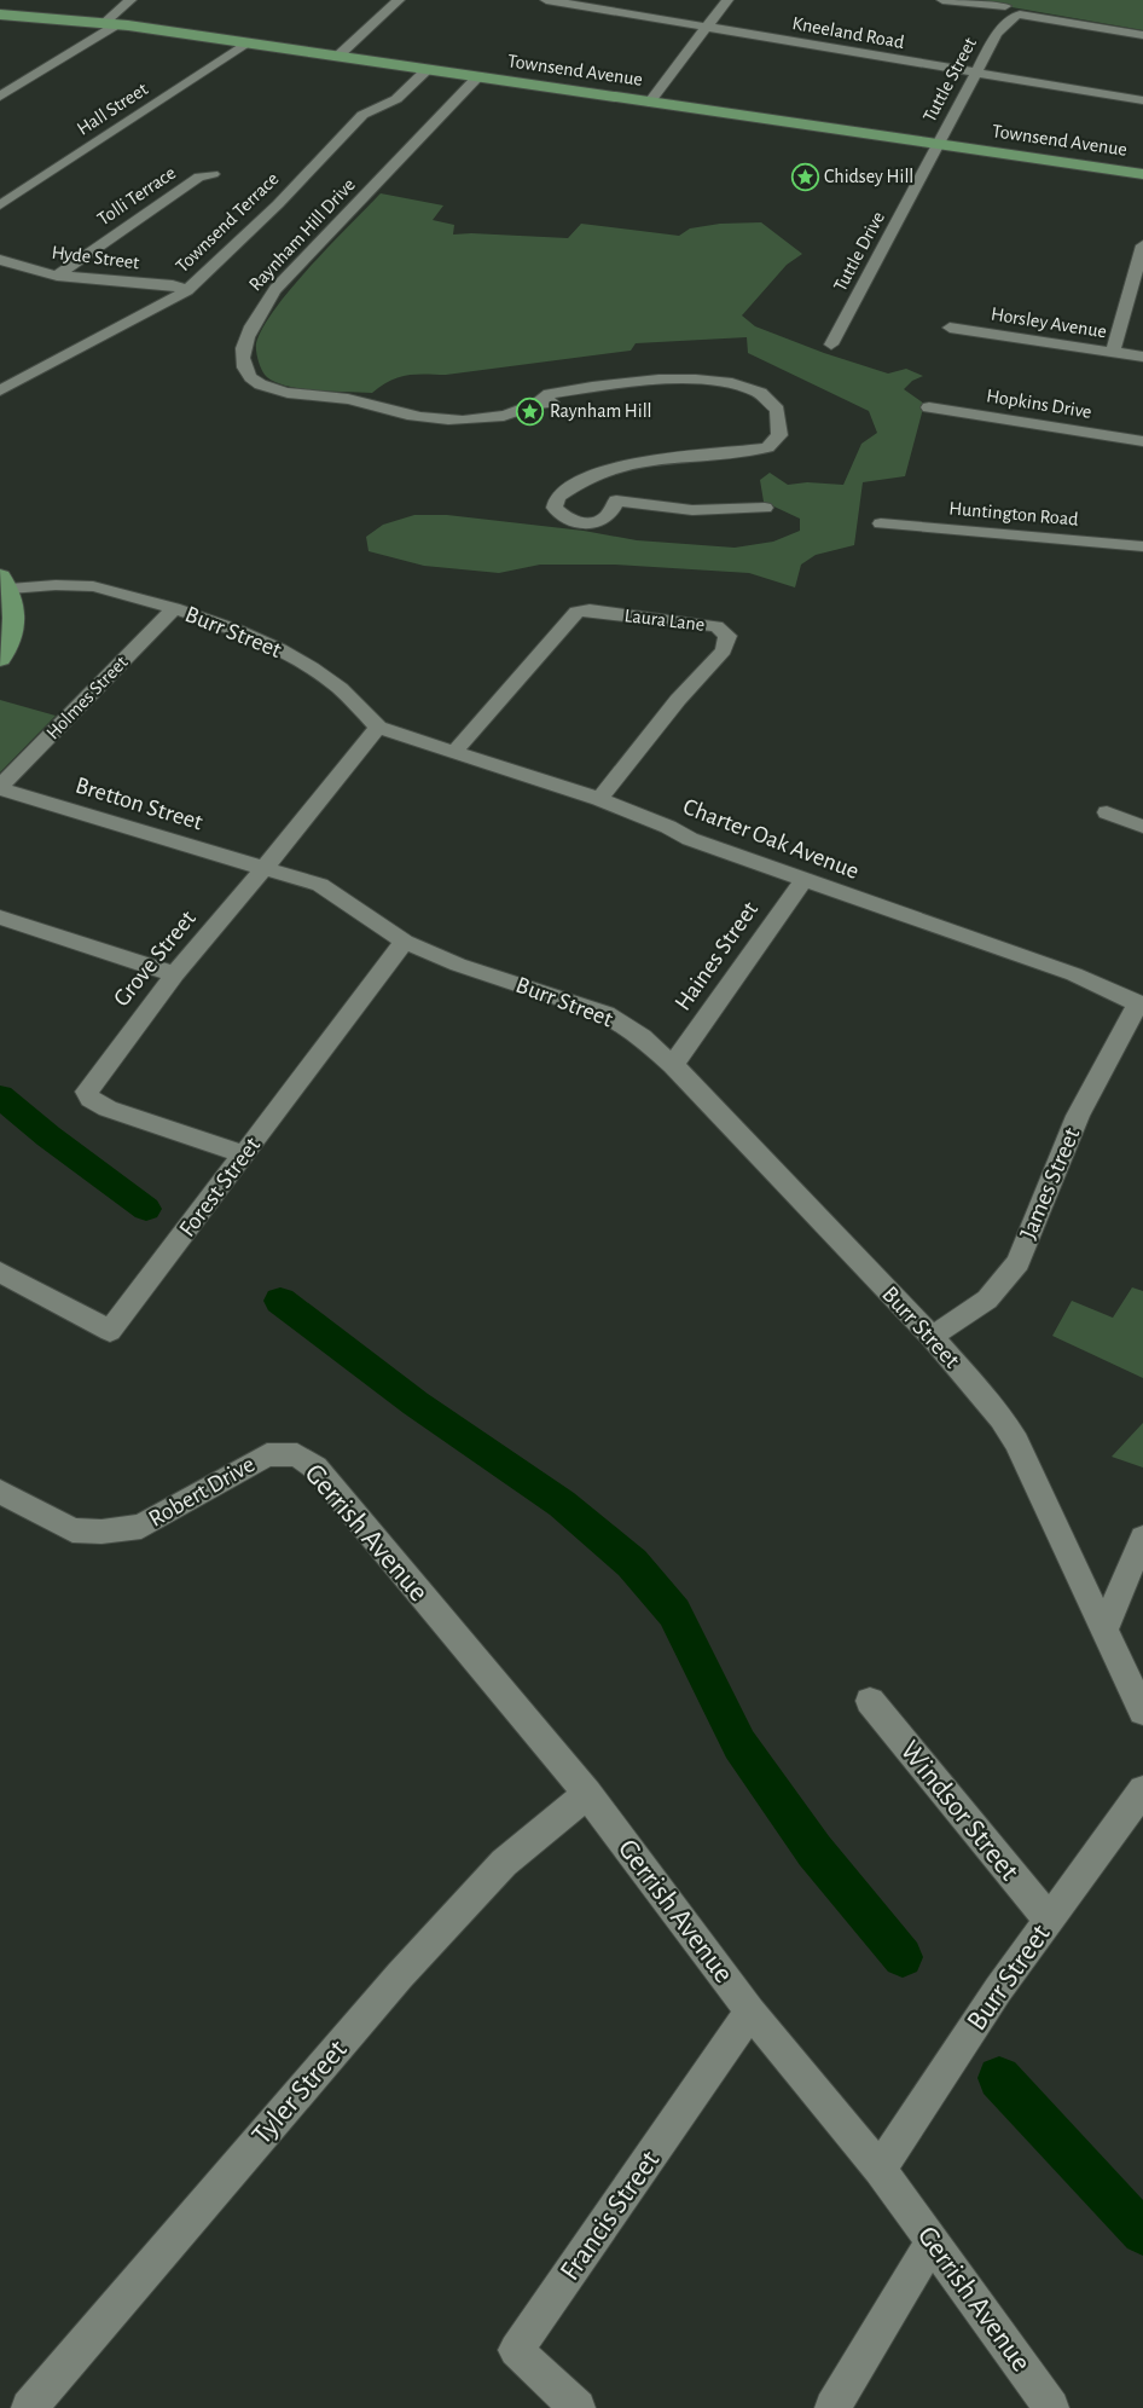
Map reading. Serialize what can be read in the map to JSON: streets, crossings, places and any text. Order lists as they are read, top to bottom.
{
  "streets": {
    "main road": ["Townsend Avenue"],
    "street": [
      "Kneeland Road",
      "Tuttle Street",
      "Hall Street",
      "Tolli Terrace",
      "Townsend Terrace",
      "Raynham Hill Drive",
      "Tuttle Drive",
      "Hyde Street",
      "Horsley Avenue",
      "Hopkins Drive",
      "Huntington Road",
      "Laura Lane",
      "Burr Street",
      "Holmes Street",
      "Bretton Street",
      "Charter Oak Avenue",
      "Haines Street",
      "Grove Street",
      "James Street",
      "Forest Street",
      "Robert Drive",
      "Gerrish Avenue",
      "Windsor Street",
      "Tyler Street",
      "Francis Street"
    ]
  },
  "crossings": [
    ["Kneeland Road", "Tuttle Street"],
    ["Townsend Avenue", "Tuttle Street"],
    ["Townsend Avenue", "Hall Street"],
    ["Townsend Avenue", "Townsend Terrace"],
    ["Townsend Avenue", "Raynham Hill Drive"],
    ["Townsend Avenue", "Tuttle Drive"],
    ["Tuttle Street", "Tuttle Drive"],
    ["Tolli Terrace", "Hyde Street"],
    ["Townsend Terrace", "Hyde Street"],
    ["Laura Lane", "Charter Oak Avenue"],
    ["Burr Street", "Holmes Street"],
    ["Burr Street", "Bretton Street"],
    ["Burr Street", "Charter Oak Avenue"],
    ["Burr Street", "Haines Street"],
    ["Burr Street", "Grove Street"],
    ["Burr Street", "James Street"],
    ["Burr Street", "Forest Street"],
    ["Burr Street", "Gerrish Avenue"],
    ["Burr Street", "Windsor Street"],
    ["Holmes Street", "Bretton Street"],
    ["Bretton Street", "Grove Street"],
    ["Charter Oak Avenue", "Haines Street"],
    ["Charter Oak Avenue", "James Street"],
    ["Grove Street", "Forest Street"],
    ["Robert Drive", "Gerrish Avenue"],
    ["Gerrish Avenue", "Tyler Street"],
    ["Gerrish Avenue", "Francis Street"]
  ],
  "places": {
    "place": ["Chidsey Hill", "Raynham Hill"]
  }
}
